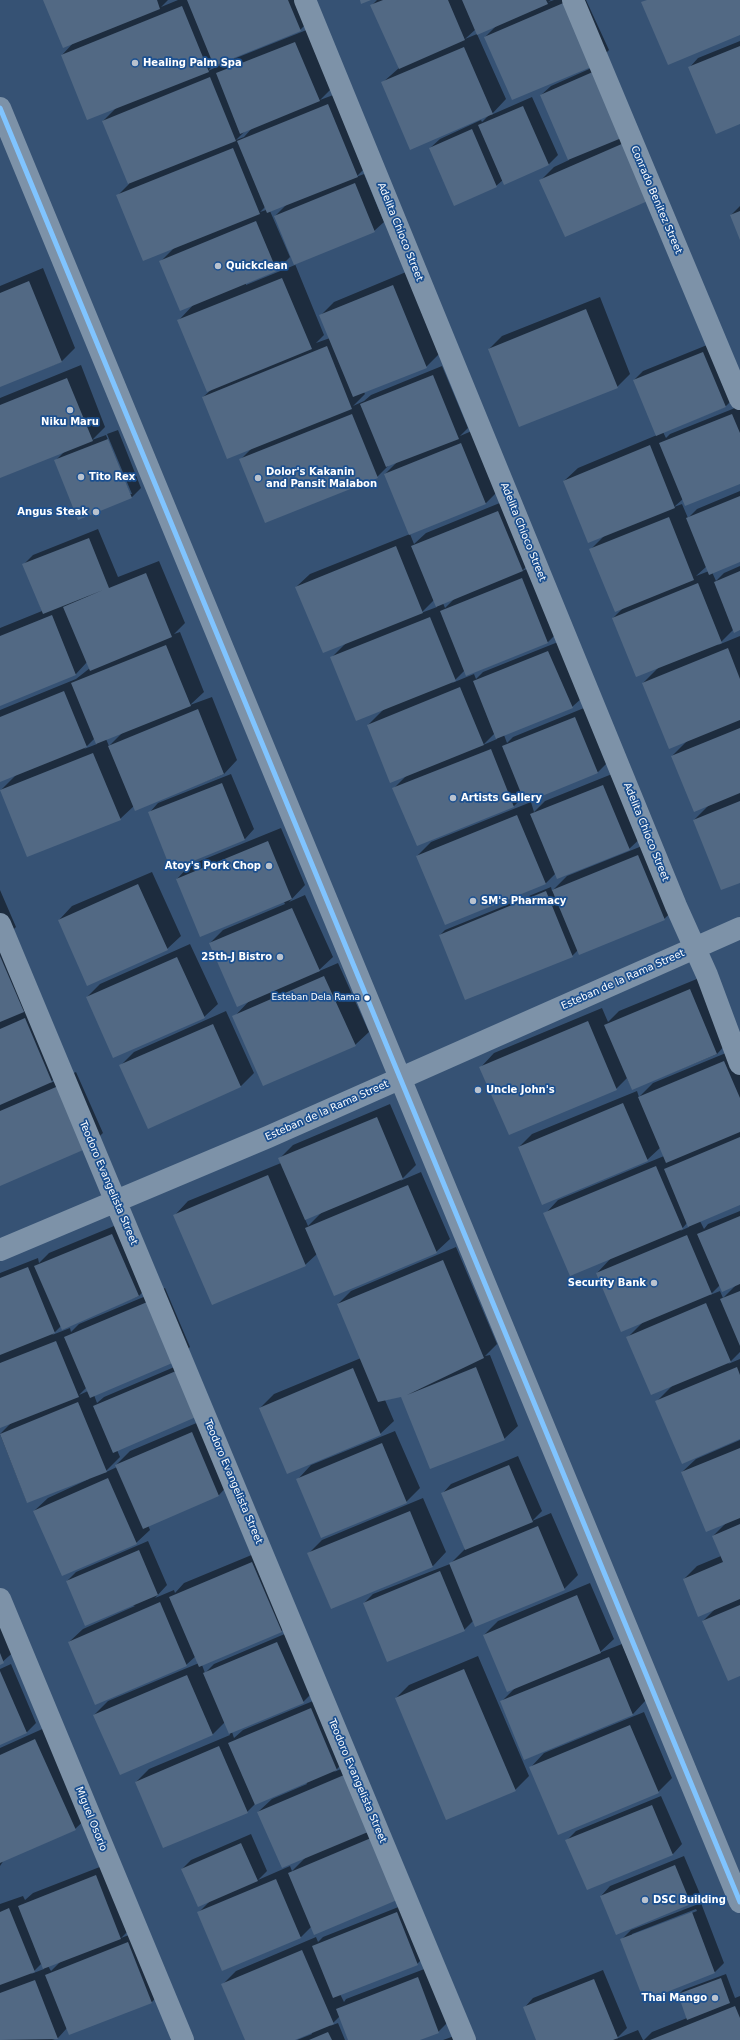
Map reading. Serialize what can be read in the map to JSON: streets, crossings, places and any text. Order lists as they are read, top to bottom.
{
  "streets": {
    "street": [
      "Conrado Benitez Street",
      "Adelita Chioco Street",
      "Esteban de la Rama Street",
      "Teodoro Evangelista Street",
      "Miguel Osorio"
    ]
  },
  "crossings": [
    ["Adelita Chioco Street", "Esteban de la Rama Street"],
    ["Esteban de la Rama Street", "Teodoro Evangelista Street"]
  ],
  "places": [
    "Healing Palm Spa",
    "Quickclean",
    "Niku Maru",
    "Tito Rex",
    "Dolor's Kakanin and Pansit Malabon",
    "Angus Steak",
    "Artists Gallery",
    "Atoy's Pork Chop",
    "SM's Pharmacy",
    "25th-J Bistro",
    "Esteban Dela Rama",
    "Uncle John's",
    "Security Bank",
    "DSC Building",
    "Thai Mango"
  ]
}
